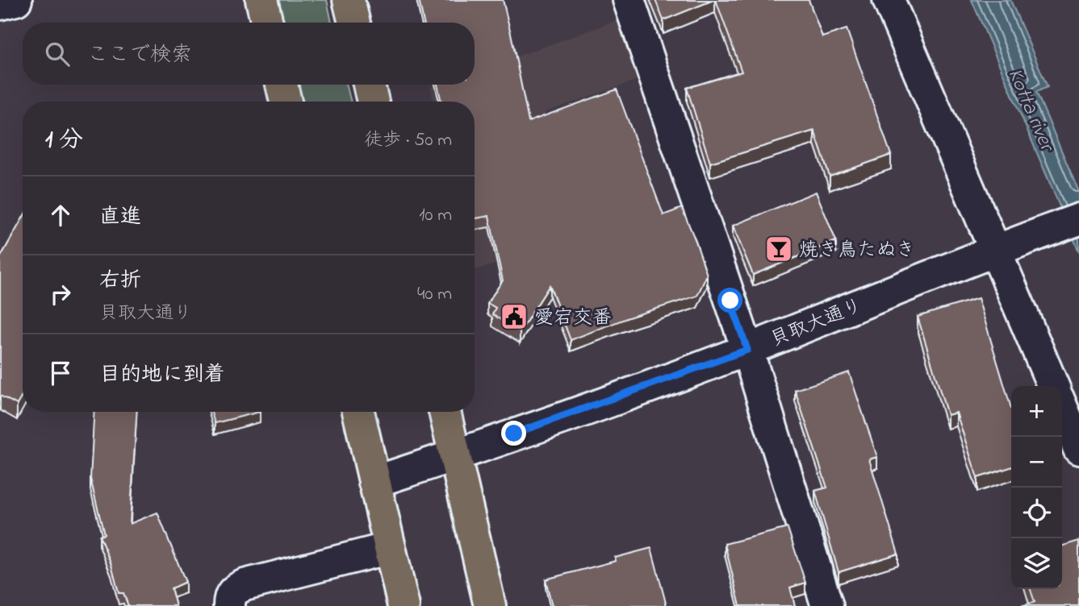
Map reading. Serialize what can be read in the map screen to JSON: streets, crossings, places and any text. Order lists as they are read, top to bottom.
{
  "streets": {
    "street": ["貝取大通り"]
  },
  "water": ["Kotta river"],
  "places": {
    "bar": ["焼き鳥たぬき"],
    "public building": ["愛宕交番"]
  },
  "page": {
    "search": "ここで検索",
    "heading": ["1 分", "徒歩 · 50 m"],
    "list": [
      ["直進", "10 m"],
      ["右折", "貝取大通り", "40 m"],
      "目的地に到着"
    ],
    "map_buttons": ["+", "−"]
  }
}
